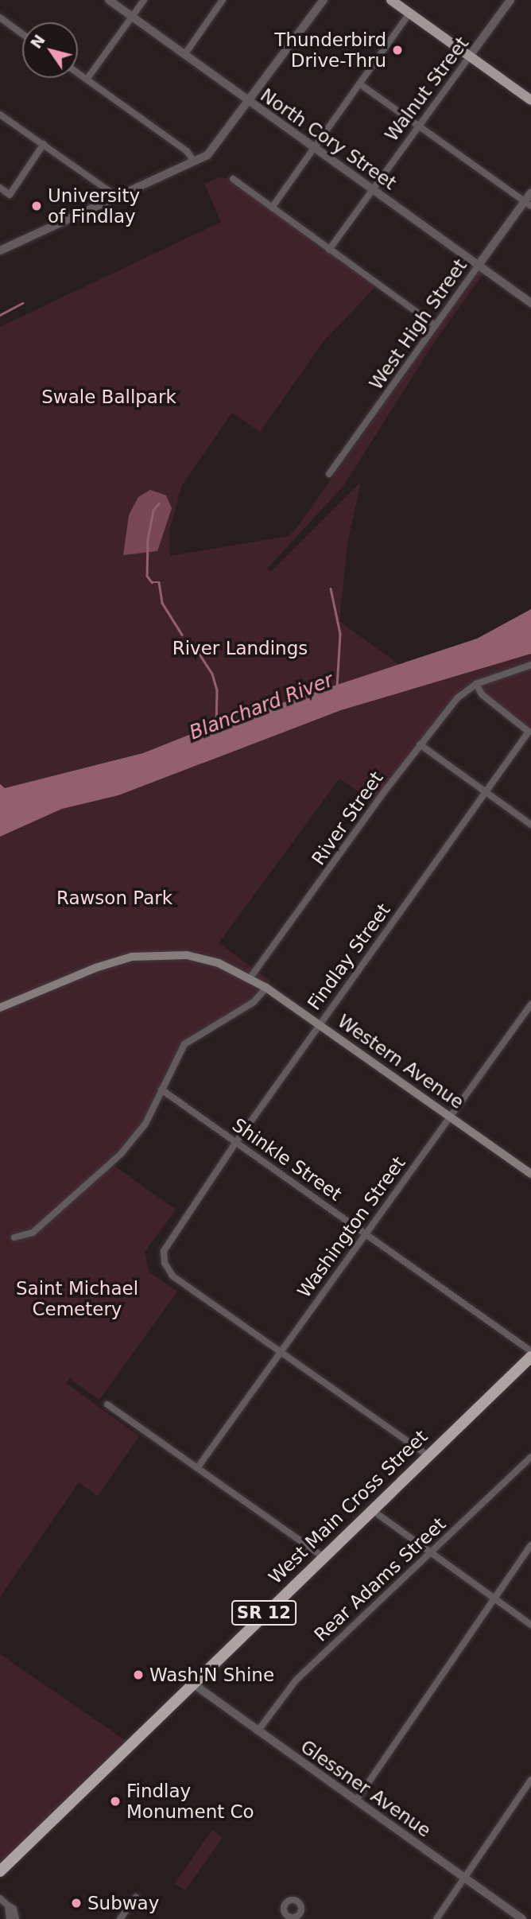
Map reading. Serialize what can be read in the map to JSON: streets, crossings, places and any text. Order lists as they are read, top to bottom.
{
  "streets": {
    "highway": ["West Main Cross Street", "SR 12"],
    "main road": ["Western Avenue"],
    "street": [
      "Walnut Street",
      "North Cory Street",
      "West High Street",
      "River Street",
      "Findlay Street",
      "Shinkle Street",
      "Washington Street",
      "Rear Adams Street",
      "Glessner Avenue"
    ]
  },
  "crossings": [
    ["Walnut Street", "North Cory Street"],
    ["North Cory Street", "West High Street"],
    ["River Street", "Findlay Street"],
    ["River Street", "Western Avenue"],
    ["Findlay Street", "Western Avenue"],
    ["Findlay Street", "Shinkle Street"],
    ["Findlay Street", "Washington Street"],
    ["Western Avenue", "Washington Street"],
    ["Shinkle Street", "Washington Street"],
    ["West Main Cross Street", "Glessner Avenue"],
    ["Rear Adams Street", "Glessner Avenue"]
  ],
  "water": ["Blanchard River"],
  "parks": [
    "Swale Ballpark",
    "River Landings",
    "Rawson Park",
    "Saint Michael Cemetery"
  ],
  "places": [
    "Thunderbird Drive-Thru",
    "University of Findlay",
    "Wash'N Shine",
    "Findlay Monument Co",
    "Subway"
  ],
  "north": "top left"
}
